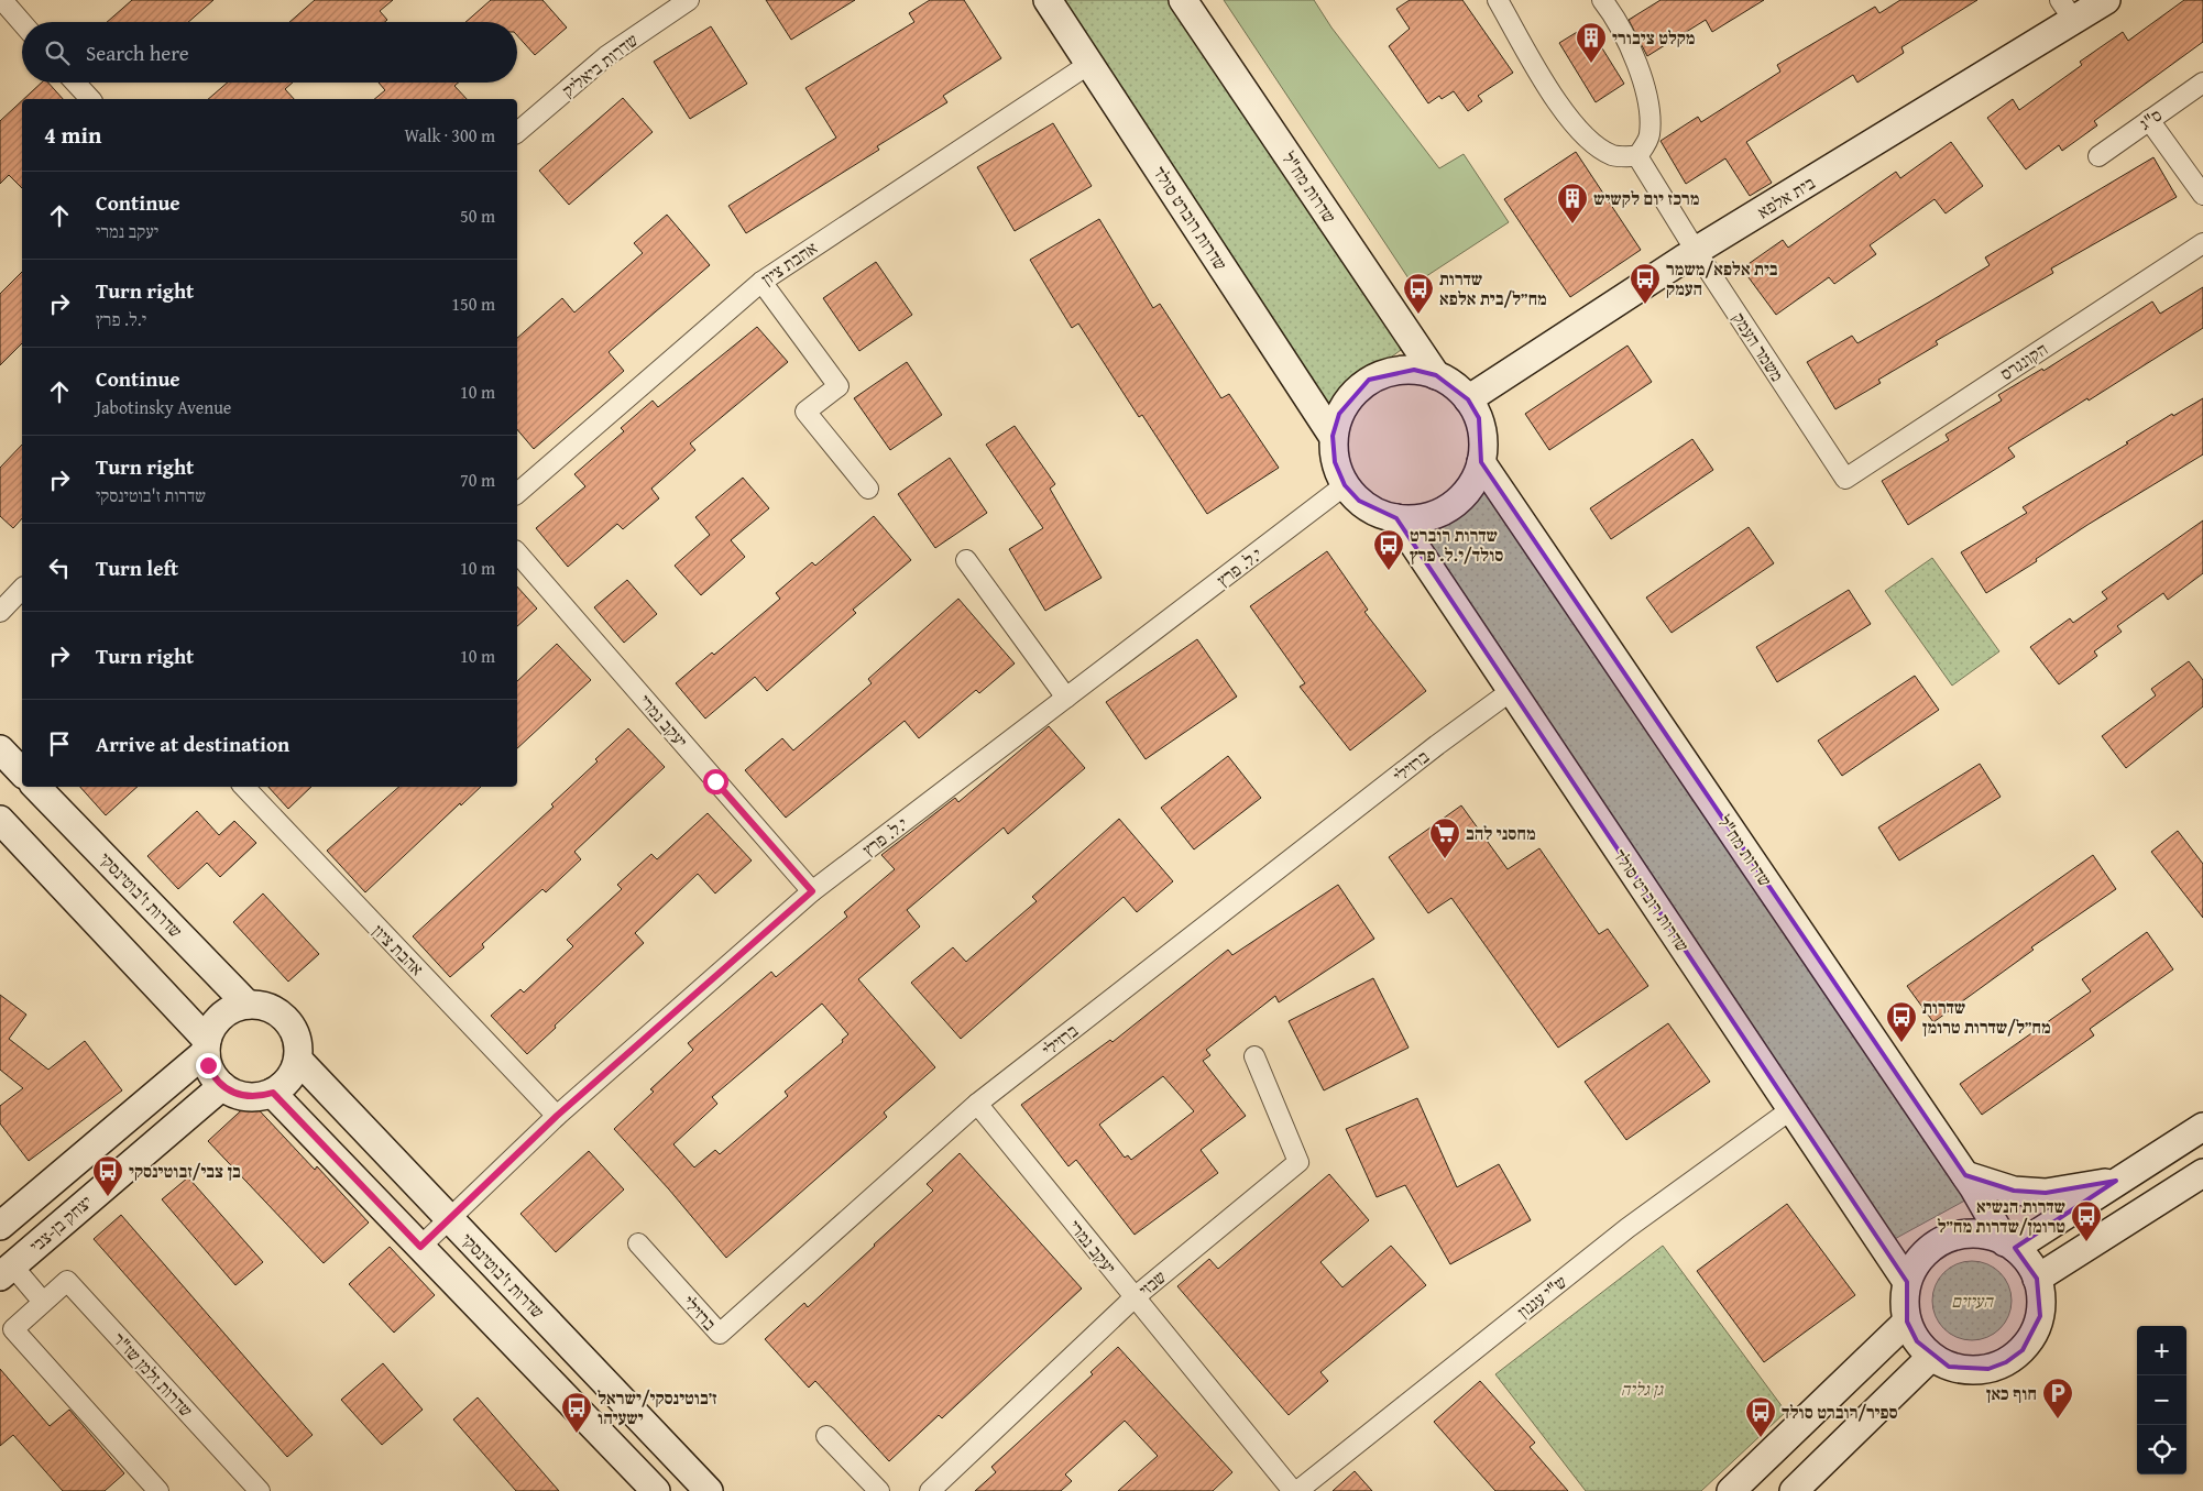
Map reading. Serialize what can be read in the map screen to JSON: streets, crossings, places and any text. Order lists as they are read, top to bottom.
{
  "streets": {
    "street": [
      "שדרות ביאליק",
      "ס\"ג",
      "שדרות מח\"ל",
      "בית אלפא",
      "שדרות רוברט סולד",
      "אהבת ציון",
      "משמר העמק",
      "הקונגרס",
      "י.ל. פרץ",
      "יעקב נמרי",
      "ברזילי",
      "שדרות ז'בוטינסקי",
      "יצחק בן-צבי",
      "שבזי",
      "ש\"י עגנון",
      "שדרות זלמן שז\"ר"
    ]
  },
  "crossings": [
    ["שדרות מח\"ל", "בית אלפא"],
    ["שדרות מח\"ל", "שדרות רוברט סולד"],
    ["שדרות מח\"ל", "י.ל. פרץ"],
    ["בית אלפא", "שדרות רוברט סולד"],
    ["בית אלפא", "משמר העמק"],
    ["בית אלפא", "י.ל. פרץ"],
    ["שדרות רוברט סולד", "אהבת ציון"],
    ["שדרות רוברט סולד", "י.ל. פרץ"],
    ["שדרות רוברט סולד", "ברזילי"],
    ["שדרות רוברט סולד", "ש\"י עגנון"],
    ["אהבת ציון", "י.ל. פרץ"],
    ["משמר העמק", "הקונגרס"],
    ["י.ל. פרץ", "יעקב נמרי"],
    ["י.ל. פרץ", "שדרות ז'בוטינסקי"],
    ["יעקב נמרי", "ברזילי"],
    ["יעקב נמרי", "שבזי"],
    ["שדרות ז'בוטינסקי", "יצחק בן-צבי"]
  ],
  "parks": ["העיזים", "גן גליה"],
  "places": {
    "building": ["מקלט ציבורי", "מרכז יום לקשיש"],
    "bus stop": [
      "בית אלפא/משמר העמק",
      "שדרות מח״ל/בית אלפא",
      "שדרות רוברט סולד/י.ל. פרץ",
      "שדרות מח״ל/שדרות טרומן",
      "בן צבי/זבוטינסקי",
      "שדרות הנשיא טרומן/שדרות מח״ל",
      "ז׳בוטינסקי/ישראל ישעיהו",
      "ספיר/רוברט סולד"
    ],
    "supermarket": ["מחסני להב"],
    "parking": ["חוף כאן"]
  },
  "page": {
    "search": "Search here",
    "heading": ["4 min", "Walk · 300 m"],
    "list": [
      ["Continue", "יעקב נמרי", "50 m"],
      ["Turn right", "י.ל. פרץ", "150 m"],
      ["Continue", "Jabotinsky Avenue", "10 m"],
      ["Turn right", "שדרות ז'בוטינסקי", "70 m"],
      ["Turn left", "10 m"],
      ["Turn right", "10 m"],
      "Arrive at destination"
    ],
    "map_buttons": ["+", "−"]
  }
}
